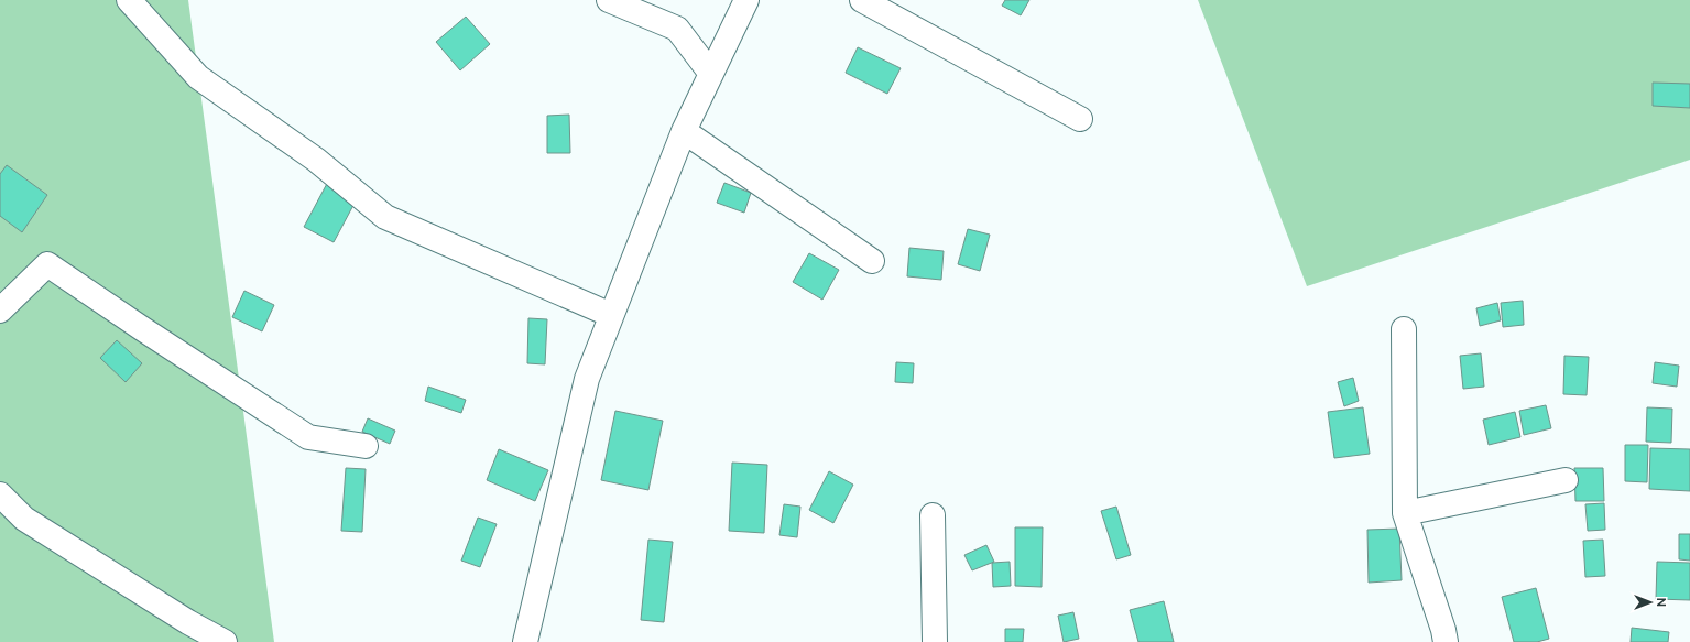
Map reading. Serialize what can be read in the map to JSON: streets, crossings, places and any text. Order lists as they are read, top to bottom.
{
  "north": "right"
}
